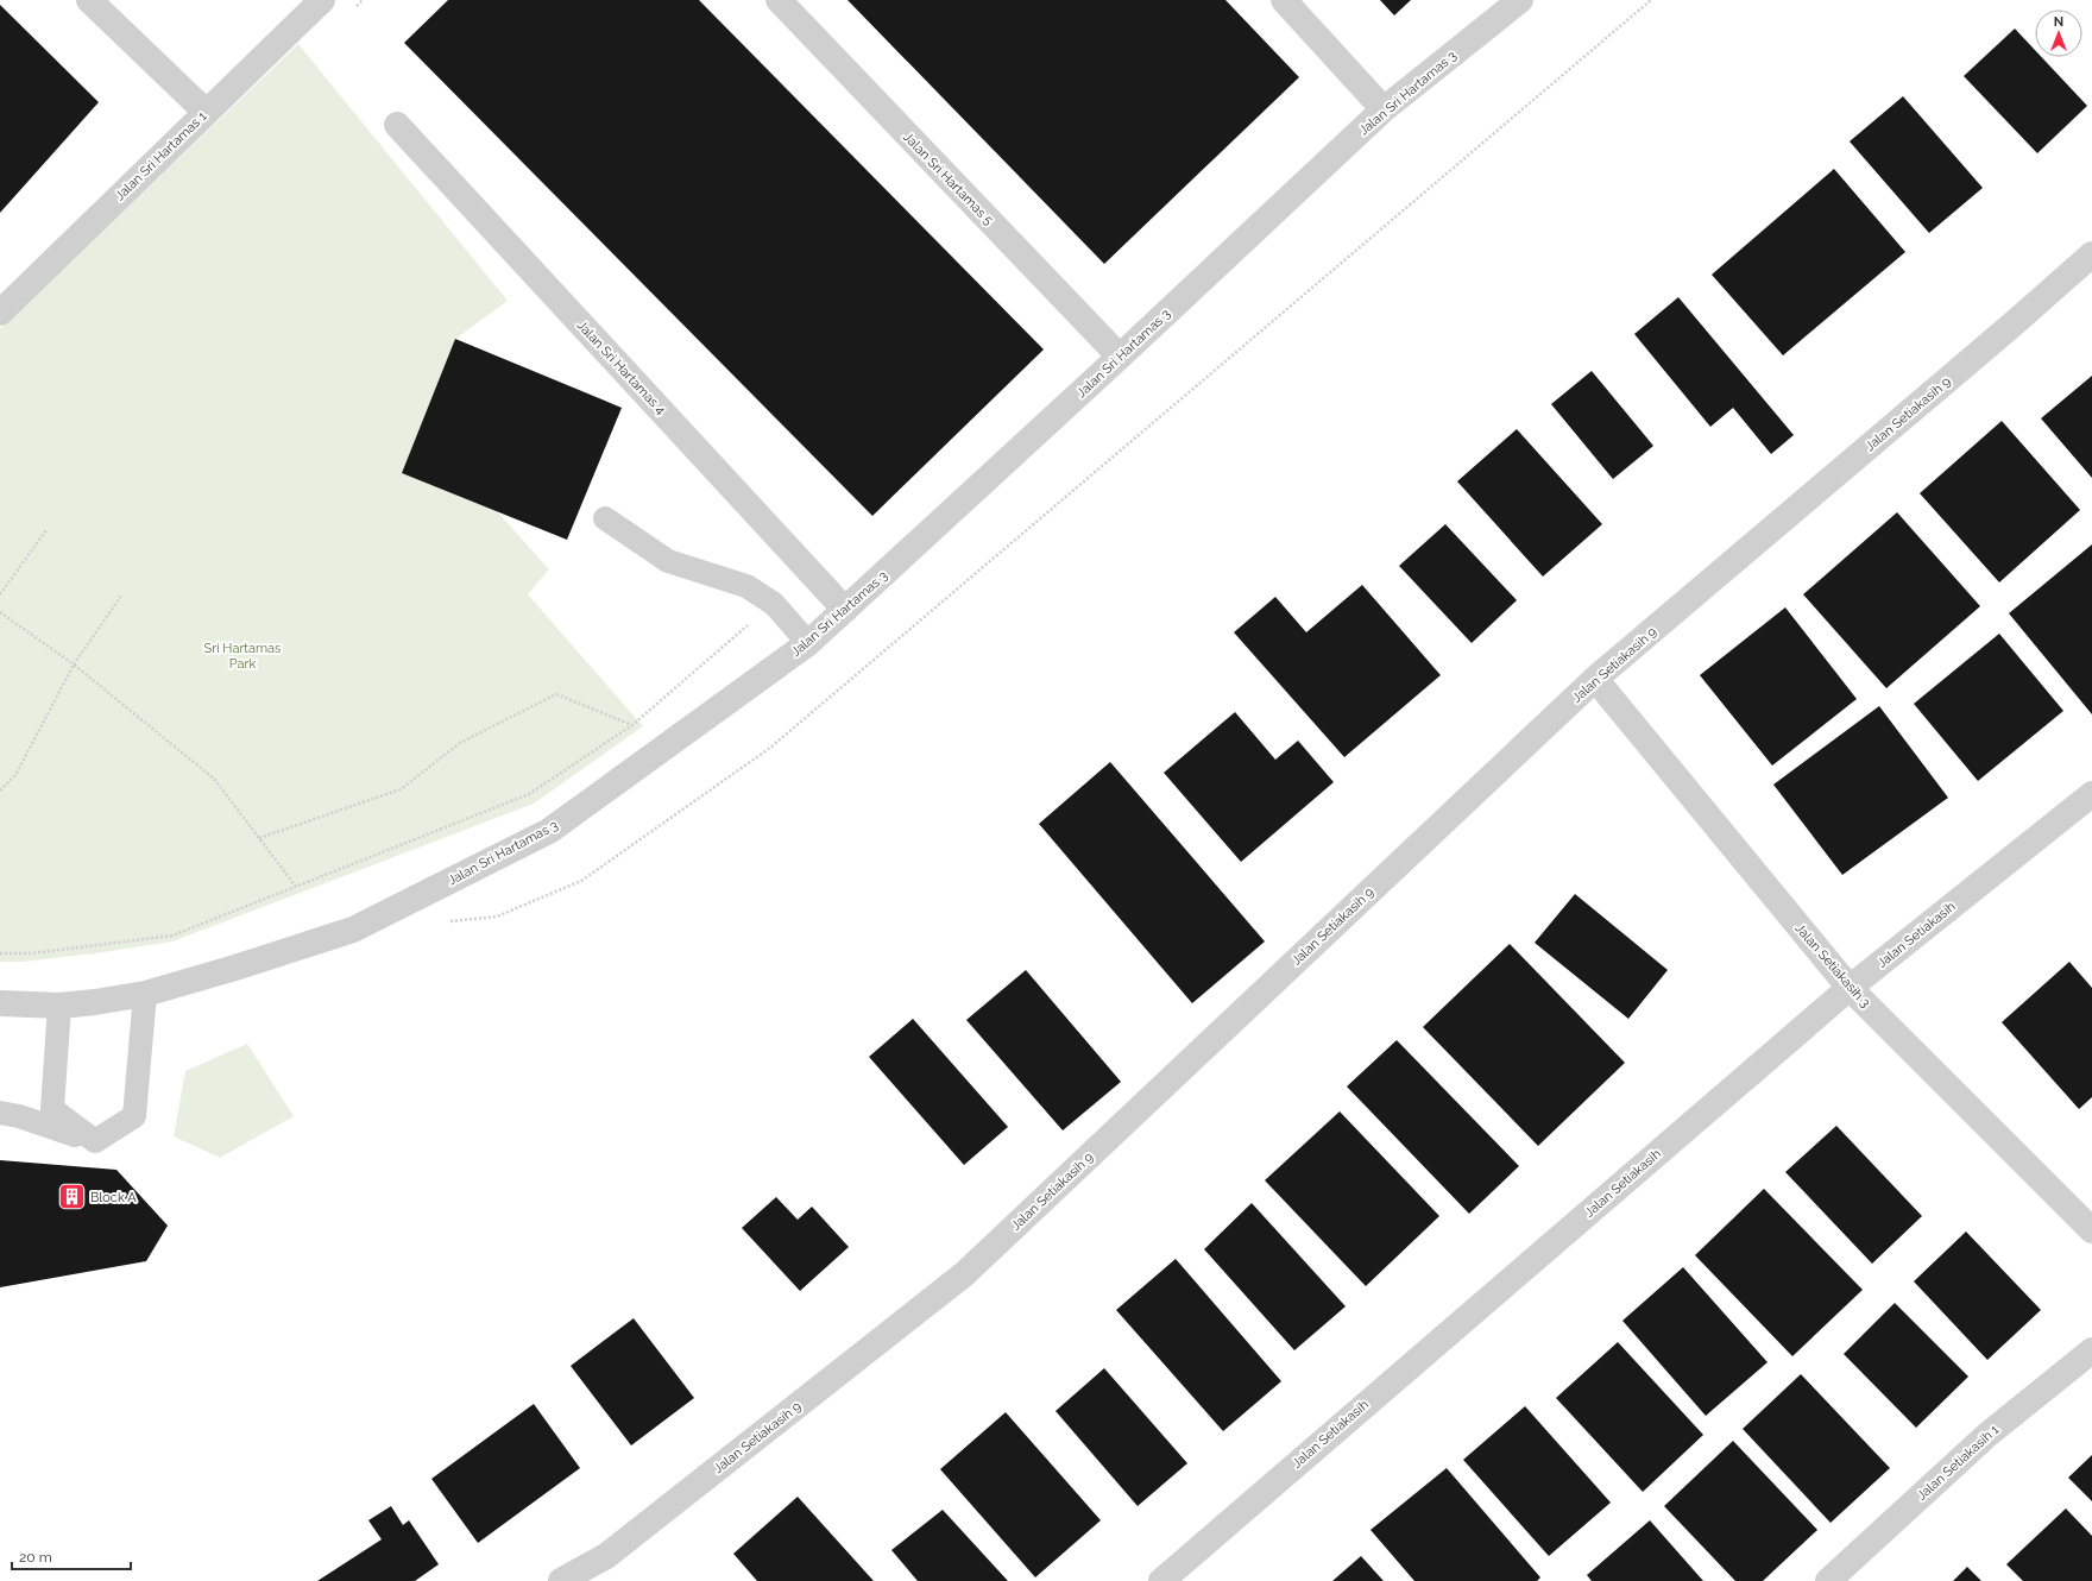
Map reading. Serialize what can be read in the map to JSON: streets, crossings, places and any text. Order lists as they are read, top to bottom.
{
  "streets": {
    "street": [
      "Jalan Sri Hartamas 3",
      "Jalan Sri Hartamas 1",
      "Jalan Sri Hartamas 5",
      "Jalan Sri Hartamas 4",
      "Jalan Setiakasih 9",
      "Jalan Setiakasih",
      "Jalan Setiakasih 3",
      "Jalan Setiakasih 1"
    ]
  },
  "crossings": [
    ["Jalan Sri Hartamas 3", "Jalan Sri Hartamas 5"],
    ["Jalan Sri Hartamas 3", "Jalan Sri Hartamas 4"],
    ["Jalan Setiakasih 9", "Jalan Setiakasih 3"],
    ["Jalan Setiakasih", "Jalan Setiakasih 3"]
  ],
  "parks": ["Sri Hartamas Park"],
  "places": {
    "building": ["Block A"]
  },
  "scale_bar": "20 m",
  "north": "top"
}
